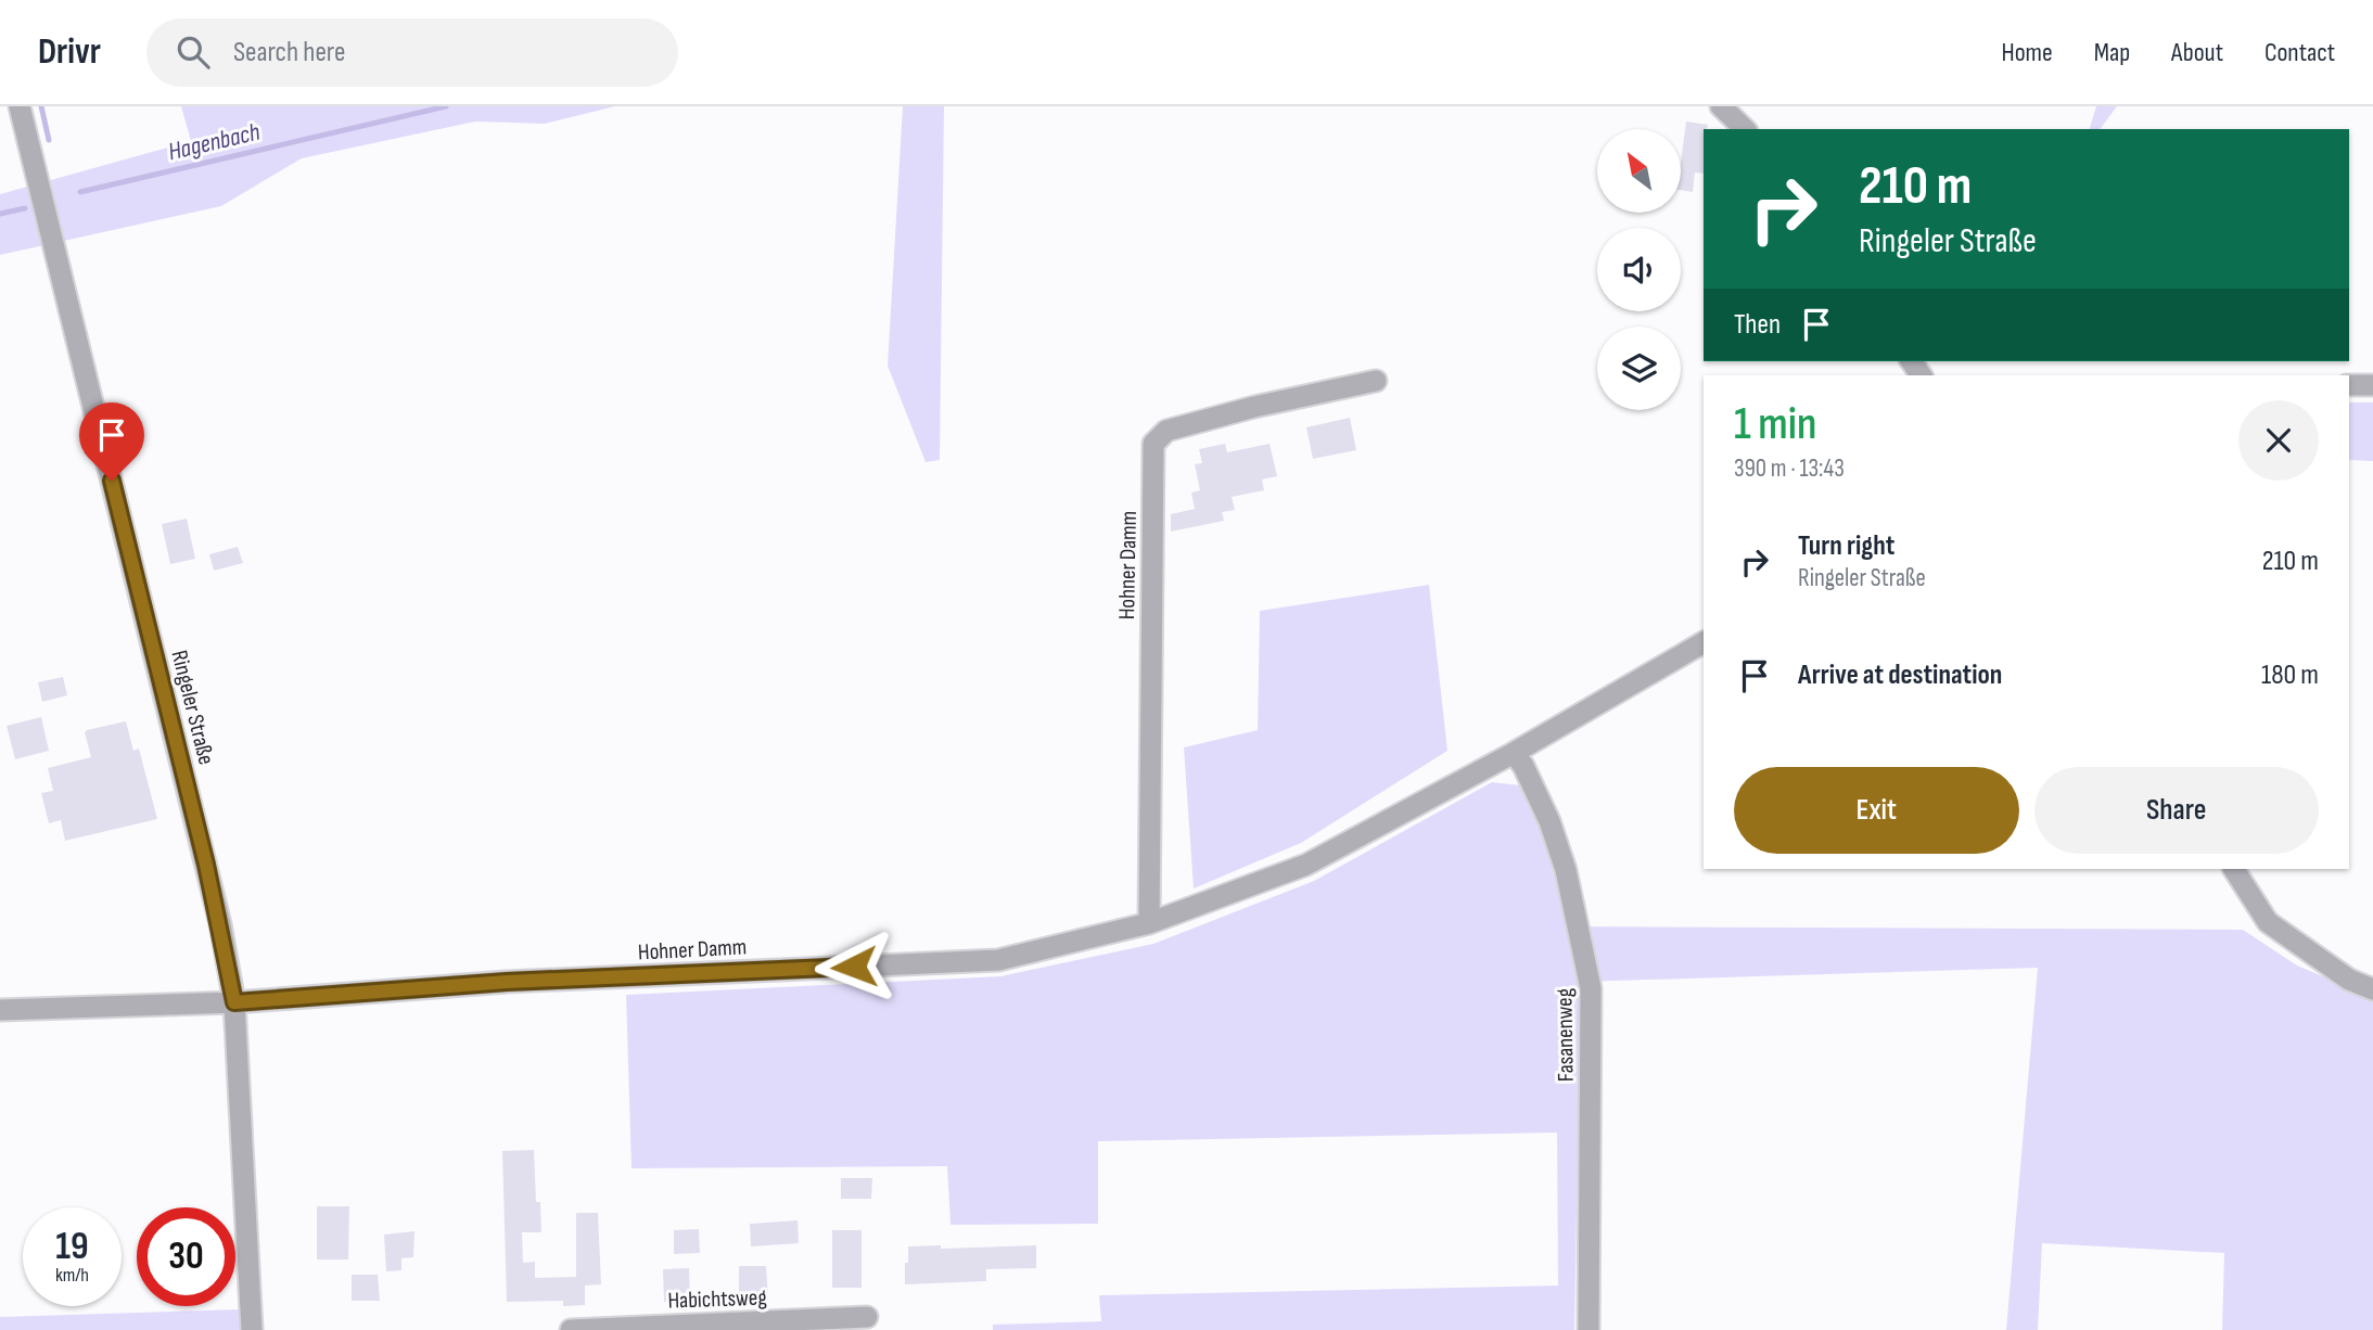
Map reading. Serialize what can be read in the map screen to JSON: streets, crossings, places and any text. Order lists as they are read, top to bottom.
{
  "streets": {
    "street": [
      "Hohner Damm",
      "Ringeler Straße",
      "Fasanenweg",
      "Habichtsweg"
    ]
  },
  "crossings": [
    ["Hohner Damm", "Ringeler Straße"],
    ["Hohner Damm", "Fasanenweg"]
  ],
  "water": ["Hagenbach"],
  "north": "top left",
  "page": {
    "header": "Drivr",
    "search": "Search here",
    "nav": [
      "Home",
      "Map",
      "About",
      "Contact"
    ],
    "turn": ["210 m", "Ringeler Straße"],
    "then": "Then",
    "heading": ["1 min", "390 m · 13:43"],
    "list": [
      {
        "name": "Turn right",
        "note": "Ringeler Straße",
        "value": "210 m"
      },
      {
        "name": "Arrive at destination",
        "value": "180 m"
      }
    ],
    "buttons": ["Exit", "Share"],
    "speed": "19 km/h",
    "limit": "30"
  }
}
